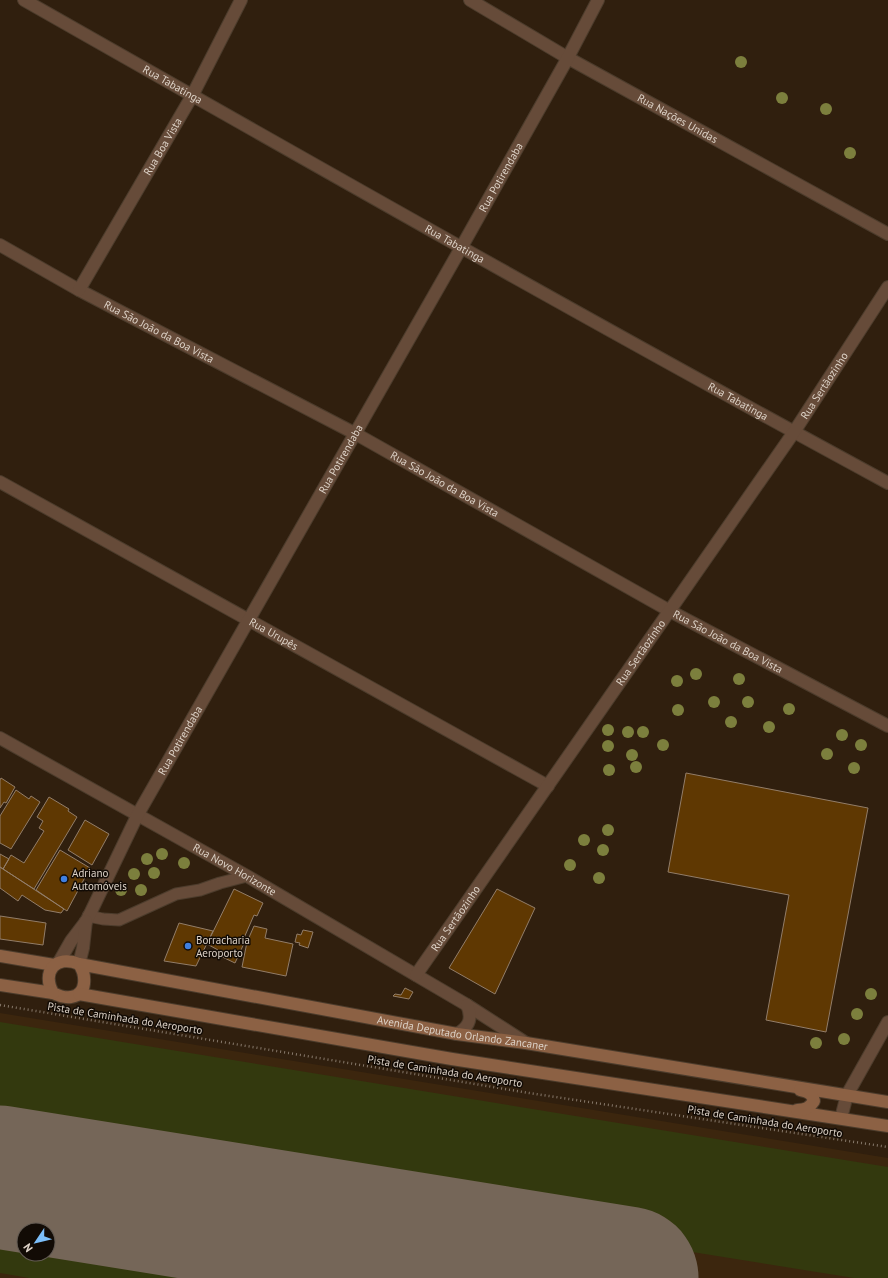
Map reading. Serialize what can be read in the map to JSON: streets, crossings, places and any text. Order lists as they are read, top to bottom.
{
  "streets": {
    "main road": ["Avenida Deputado Orlando Zancaner"],
    "street": [
      "Rua Tabatinga",
      "Rua Nações Unidas",
      "Rua Boa Vista",
      "Rua Potirendaba",
      "Rua São João da Boa Vista",
      "Rua Sertãozinho",
      "Rua Urupês",
      "Rua Novo Horizonte"
    ],
    "path": ["Pista de Caminhada do Aeroporto"]
  },
  "crossings": [
    ["Rua Tabatinga", "Rua Boa Vista"],
    ["Rua Tabatinga", "Rua Potirendaba"],
    ["Rua Tabatinga", "Rua Sertãozinho"],
    ["Rua Nações Unidas", "Rua Potirendaba"],
    ["Rua Boa Vista", "Rua São João da Boa Vista"],
    ["Rua Potirendaba", "Rua São João da Boa Vista"],
    ["Rua Potirendaba", "Rua Urupês"],
    ["Rua Potirendaba", "Rua Novo Horizonte"],
    ["Rua Potirendaba", "Avenida Deputado Orlando Zancaner"],
    ["Rua São João da Boa Vista", "Rua Sertãozinho"],
    ["Rua Sertãozinho", "Rua Urupês"],
    ["Rua Sertãozinho", "Rua Novo Horizonte"],
    ["Rua Novo Horizonte", "Avenida Deputado Orlando Zancaner"]
  ],
  "places": ["Adriano Automóveis", "Borracharia Aeroporto"],
  "north": "bottom left"
}
